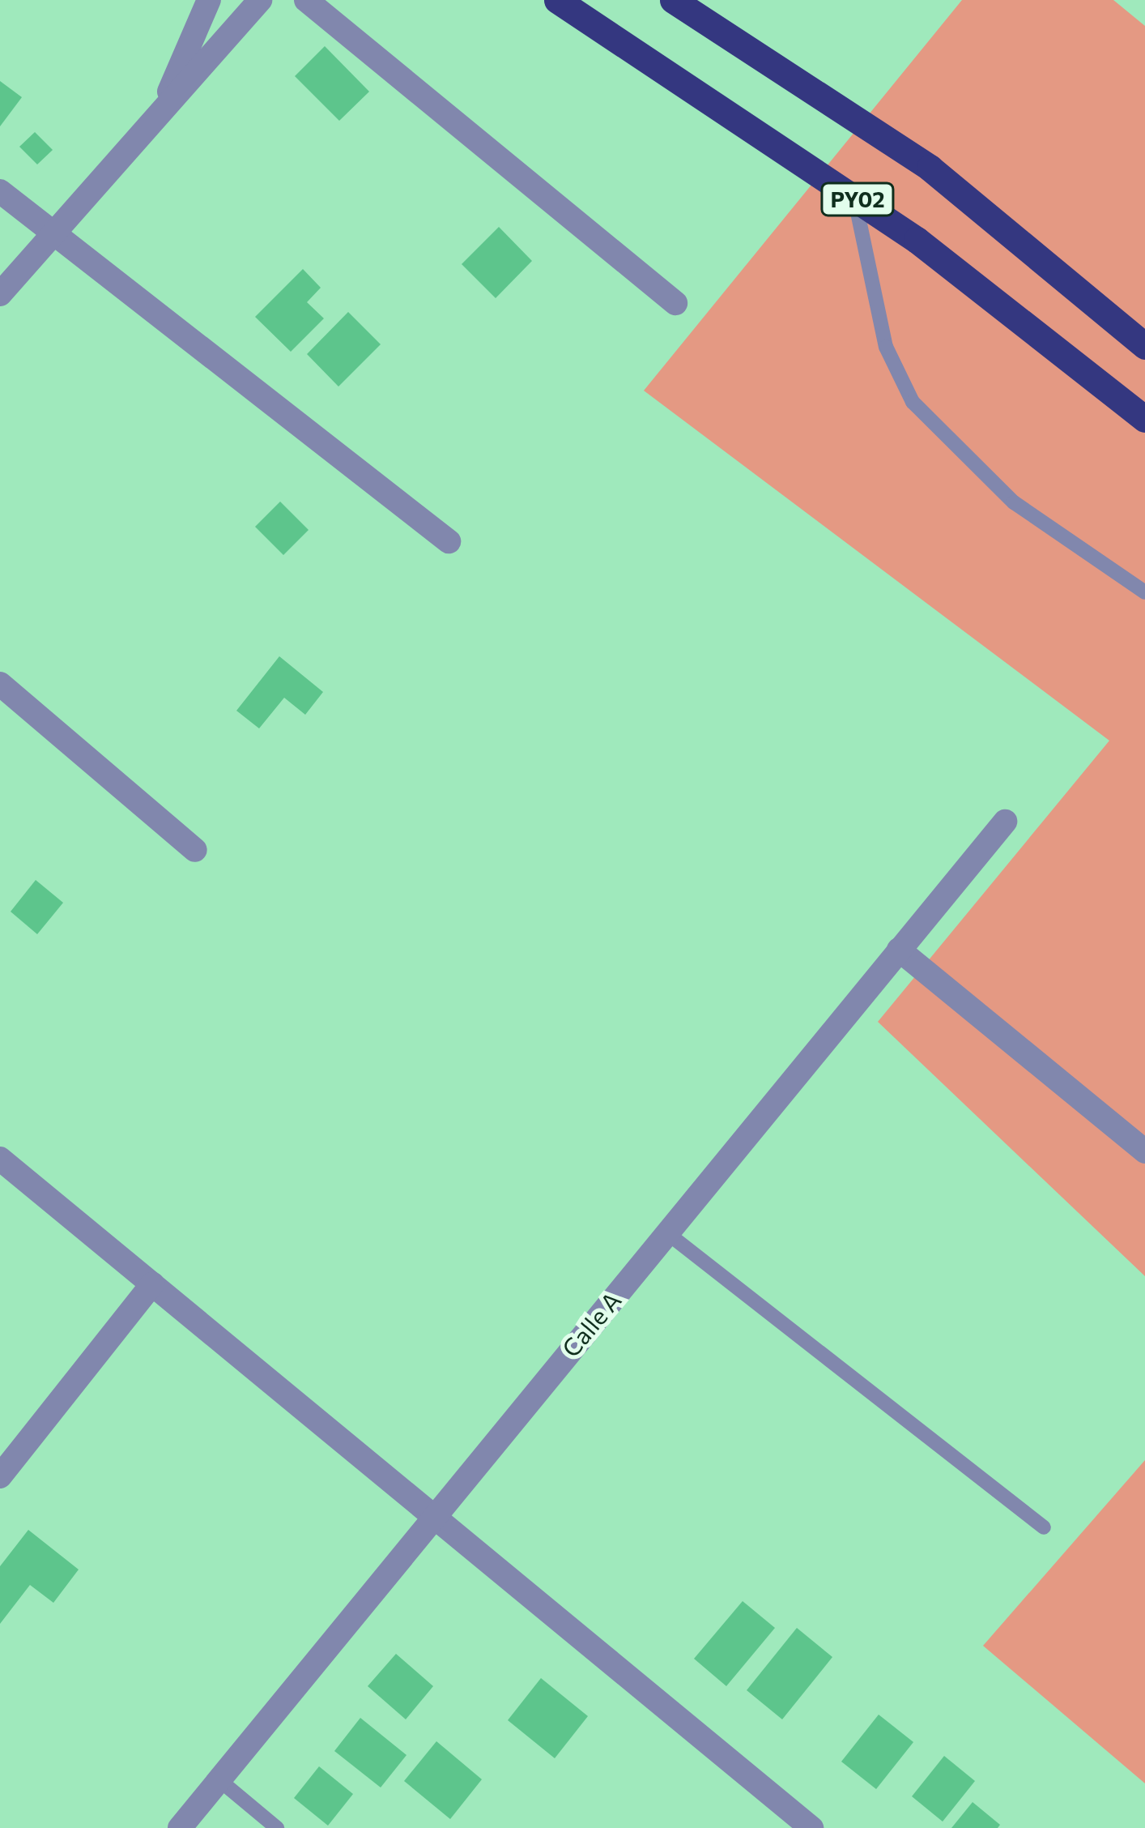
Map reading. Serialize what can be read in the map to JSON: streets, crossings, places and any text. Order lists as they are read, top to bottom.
{
  "streets": {
    "highway": ["PY02"],
    "street": ["Calle A"]
  }
}
